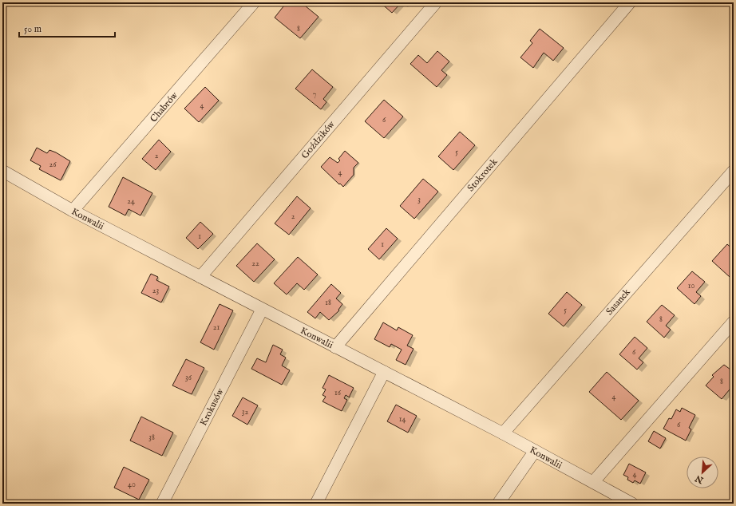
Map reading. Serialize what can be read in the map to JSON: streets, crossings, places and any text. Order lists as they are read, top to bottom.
{
  "streets": {
    "street": [
      "Chabrów",
      "Goździków",
      "Stokrotek",
      "Konwalii",
      "Sasanek",
      "Krokusów"
    ]
  },
  "crossings": [
    ["Chabrów", "Konwalii"],
    ["Goździków", "Konwalii"],
    ["Stokrotek", "Konwalii"],
    ["Konwalii", "Sasanek"],
    ["Konwalii", "Krokusów"]
  ],
  "house_numbers": [
    "8",
    "7",
    "4",
    "6",
    "5",
    "2",
    "26",
    "4",
    "3",
    "24",
    "2",
    "1",
    "1",
    "22",
    "10",
    "23",
    "18",
    "5",
    "8",
    "21",
    "6",
    "36",
    "8",
    "16",
    "4",
    "32",
    "14",
    "6",
    "38",
    "4",
    "40"
  ],
  "scale_bar": "50 m",
  "north": "bottom left"
}
